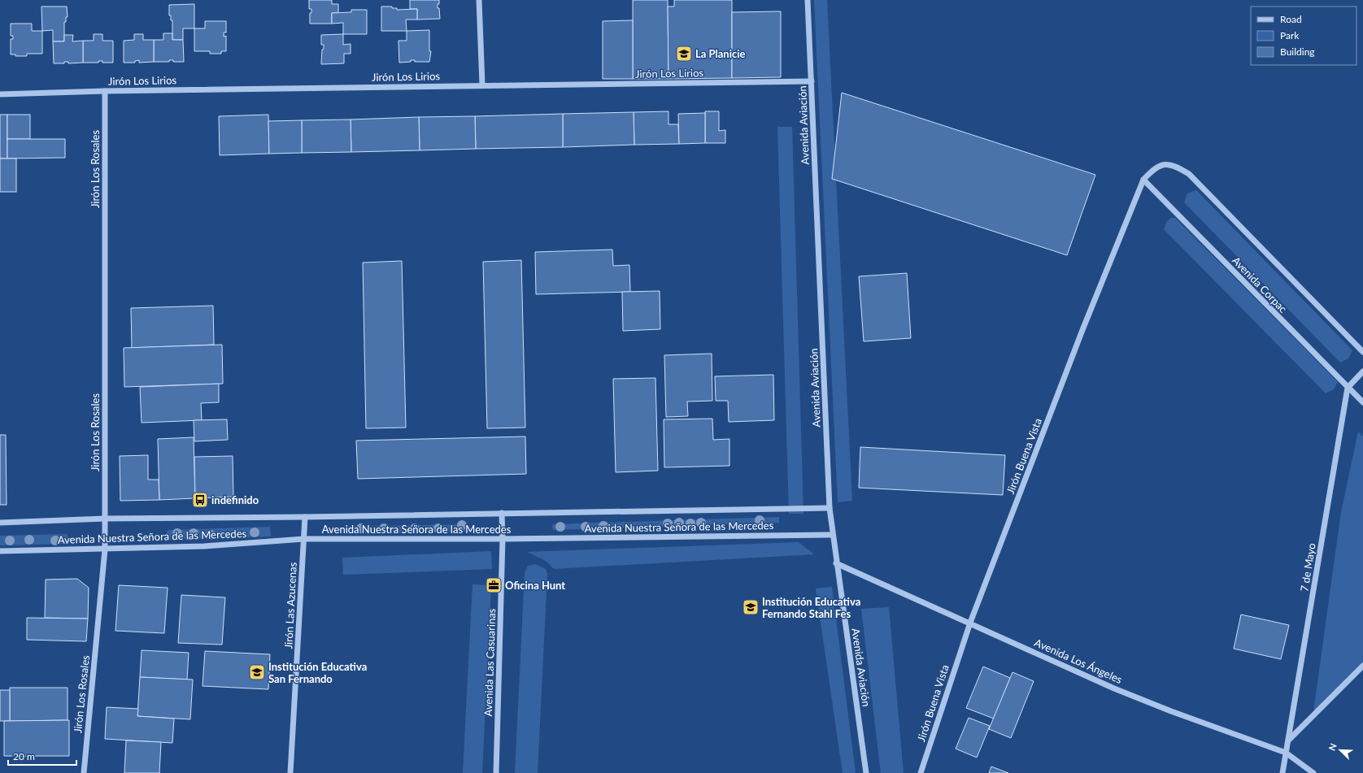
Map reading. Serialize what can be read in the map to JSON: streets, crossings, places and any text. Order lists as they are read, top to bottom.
{
  "streets": {
    "street": [
      "Jirón Los Lirios",
      "Avenida Aviación",
      "Jirón Los Rosales",
      "Avenida Corpac",
      "Jirón Buena Vista",
      "Avenida Nuestra Señora de las Mercedes",
      "7 de Mayo",
      "Jirón Las Azucenas",
      "Avenida Los Ángeles",
      "Avenida Las Casuarinas"
    ]
  },
  "crossings": [
    ["Jirón Los Lirios", "Avenida Aviación"],
    ["Jirón Los Lirios", "Jirón Los Rosales"],
    ["Avenida Aviación", "Avenida Nuestra Señora de las Mercedes"],
    ["Avenida Aviación", "Avenida Los Ángeles"],
    ["Jirón Los Rosales", "Avenida Nuestra Señora de las Mercedes"],
    ["Avenida Corpac", "Jirón Buena Vista"],
    ["Avenida Corpac", "7 de Mayo"],
    ["Jirón Buena Vista", "Avenida Los Ángeles"],
    ["Avenida Nuestra Señora de las Mercedes", "Jirón Las Azucenas"],
    ["Avenida Nuestra Señora de las Mercedes", "Avenida Las Casuarinas"],
    ["7 de Mayo", "Avenida Los Ángeles"]
  ],
  "places": {
    "school or university": ["La Planicie", "Institución Educativa Fernando Stahl Fes", "Institución Educativa San Fernando"],
    "bus stop": ["indefinido"],
    "office": ["Oficina Hunt"]
  },
  "legend": ["Road", "Park", "Building"],
  "scale_bar": "20 m",
  "north": "top left"
}
